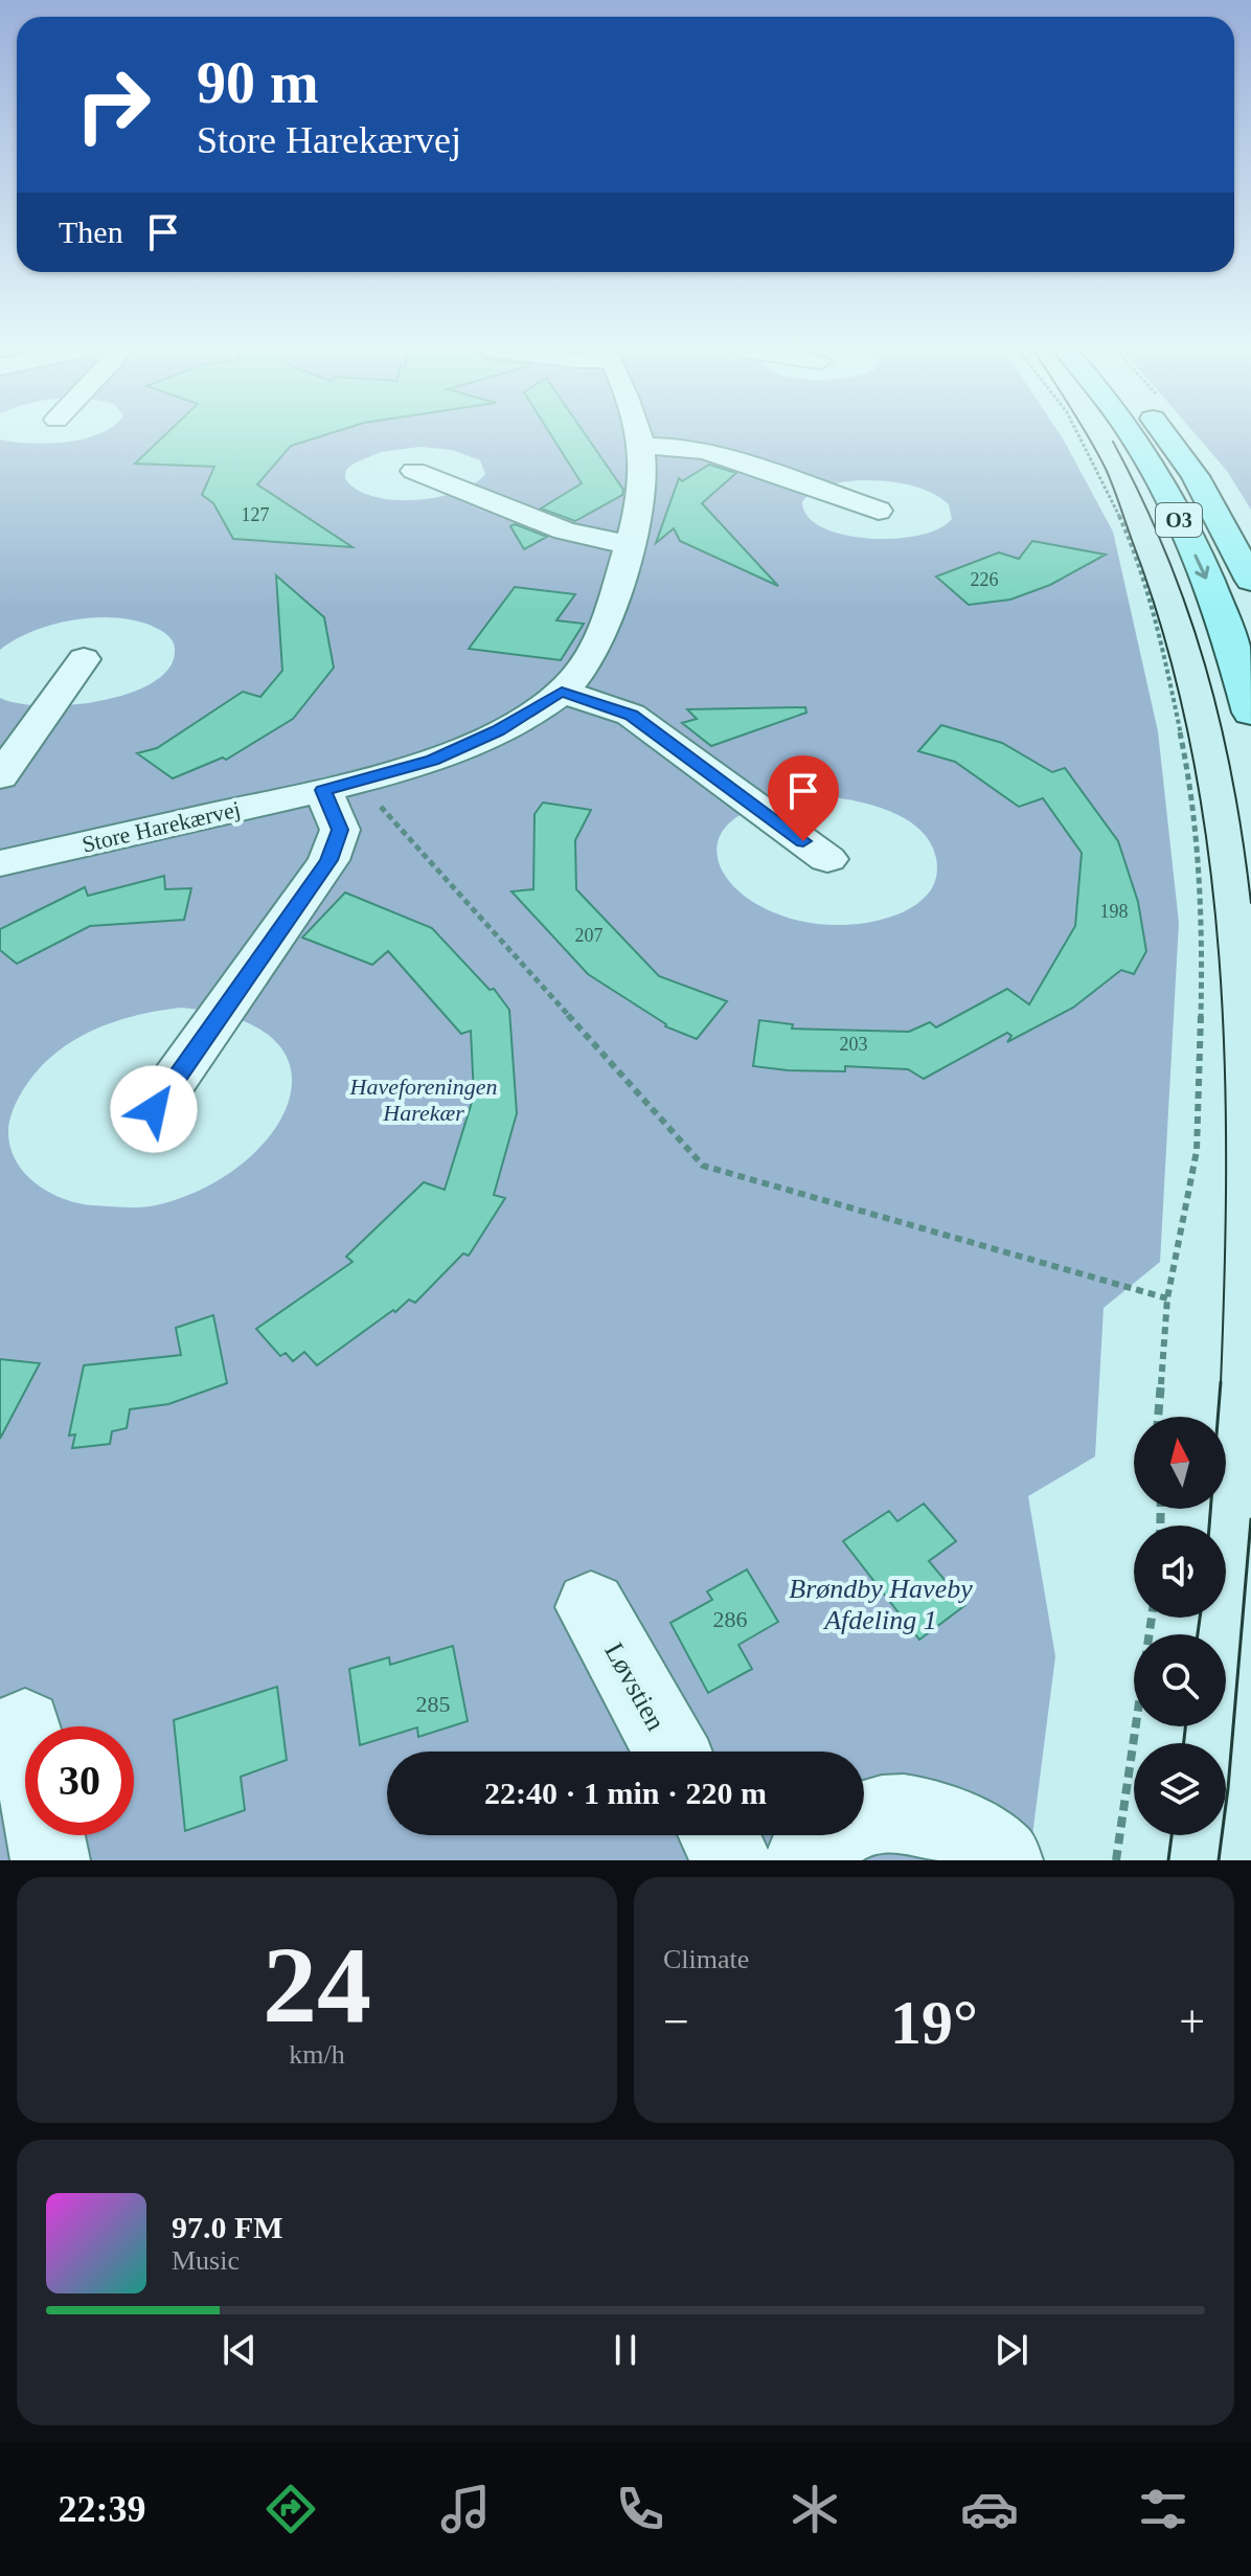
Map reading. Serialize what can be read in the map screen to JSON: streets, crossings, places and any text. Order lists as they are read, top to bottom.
{
  "streets": {
    "main road": ["O3"],
    "street": ["Store Harekærvej", "Løvstien"]
  },
  "parks": ["Haveforeningen Harekær", "Brøndby Haveby Afdeling 1"],
  "house_numbers": [
    "127",
    "226",
    "198",
    "207",
    "203",
    "286",
    "285"
  ],
  "north": "top",
  "page": {
    "turn": ["90 m", "Store Harekærvej"],
    "then": "Then",
    "limit": "30",
    "trip": "22:40 · 1 min · 220 m",
    "tile": [
      ["24", "km/h"],
      "Climate"
    ],
    "heat": ["−", "19°", "+"],
    "song": ["97.0 FM", "Music"],
    "tabs": "22:39"
  }
}
